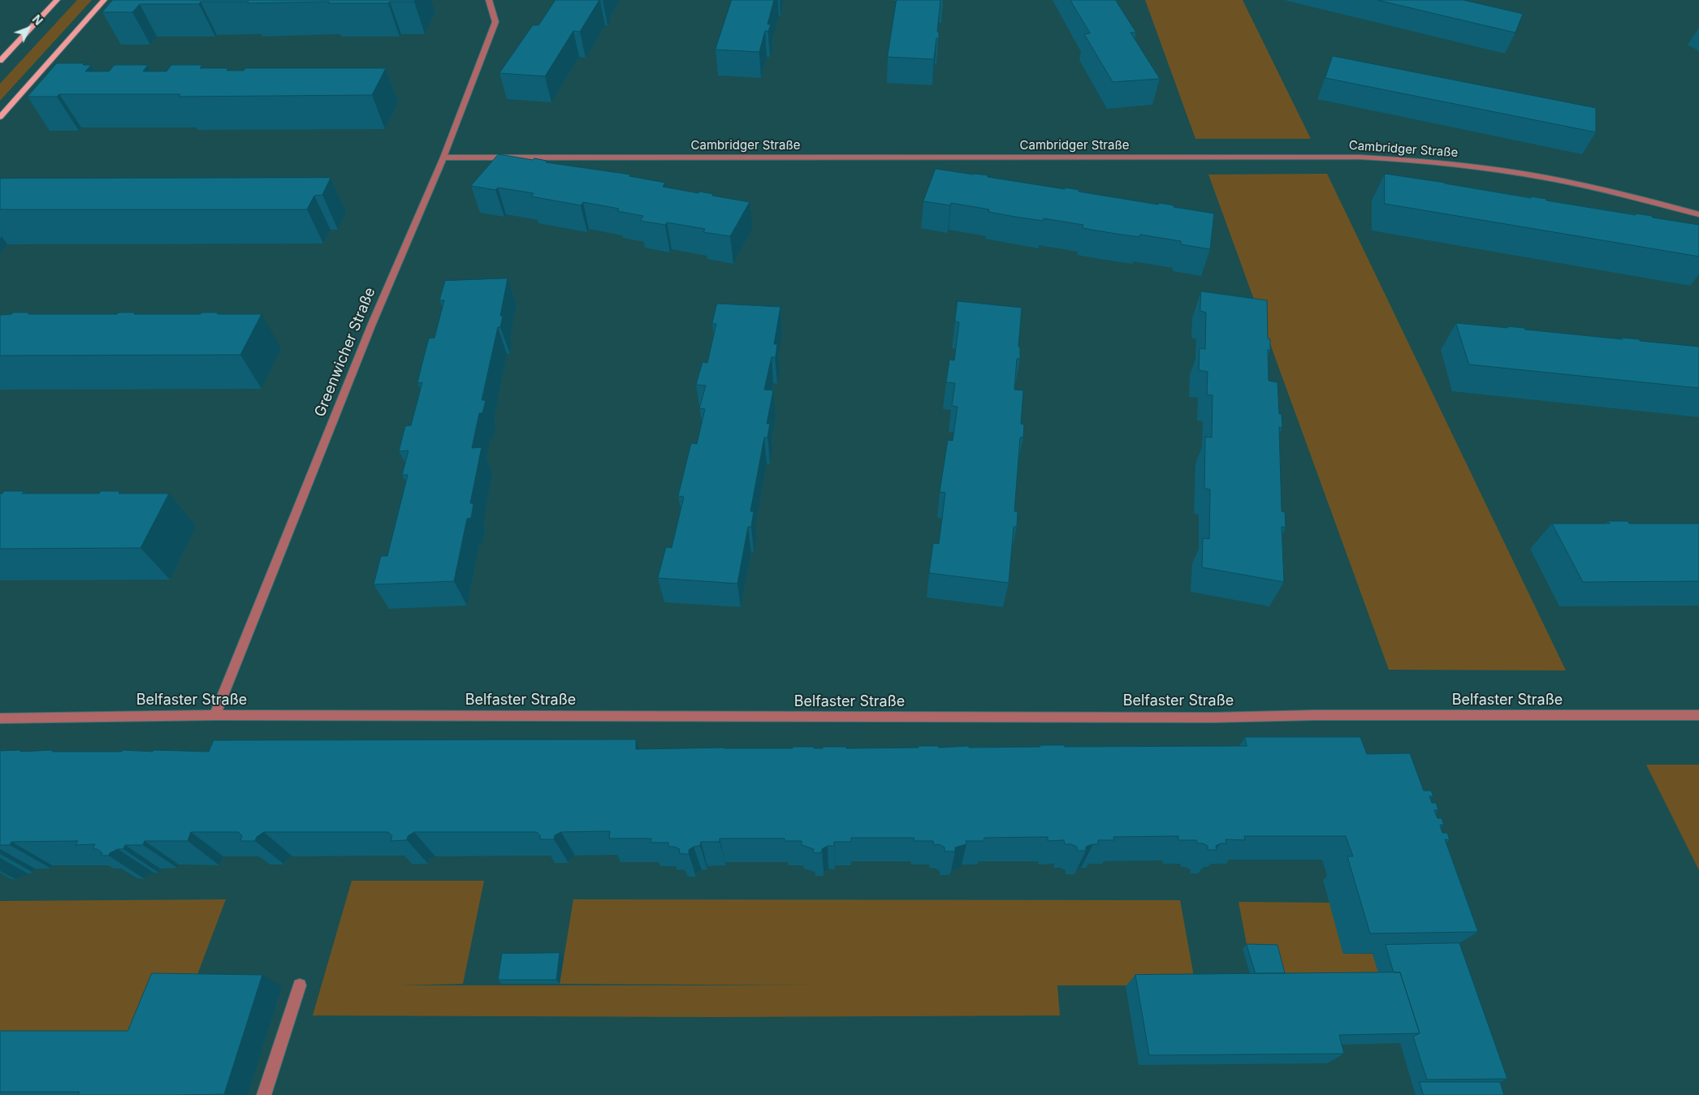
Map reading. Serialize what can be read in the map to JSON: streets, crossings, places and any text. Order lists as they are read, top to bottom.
{
  "streets": {
    "street": ["Cambridger Straße", "Greenwicher Straße", "Belfaster Straße"]
  },
  "crossings": [
    ["Cambridger Straße", "Greenwicher Straße"],
    ["Greenwicher Straße", "Belfaster Straße"]
  ],
  "north": "top right"
}
